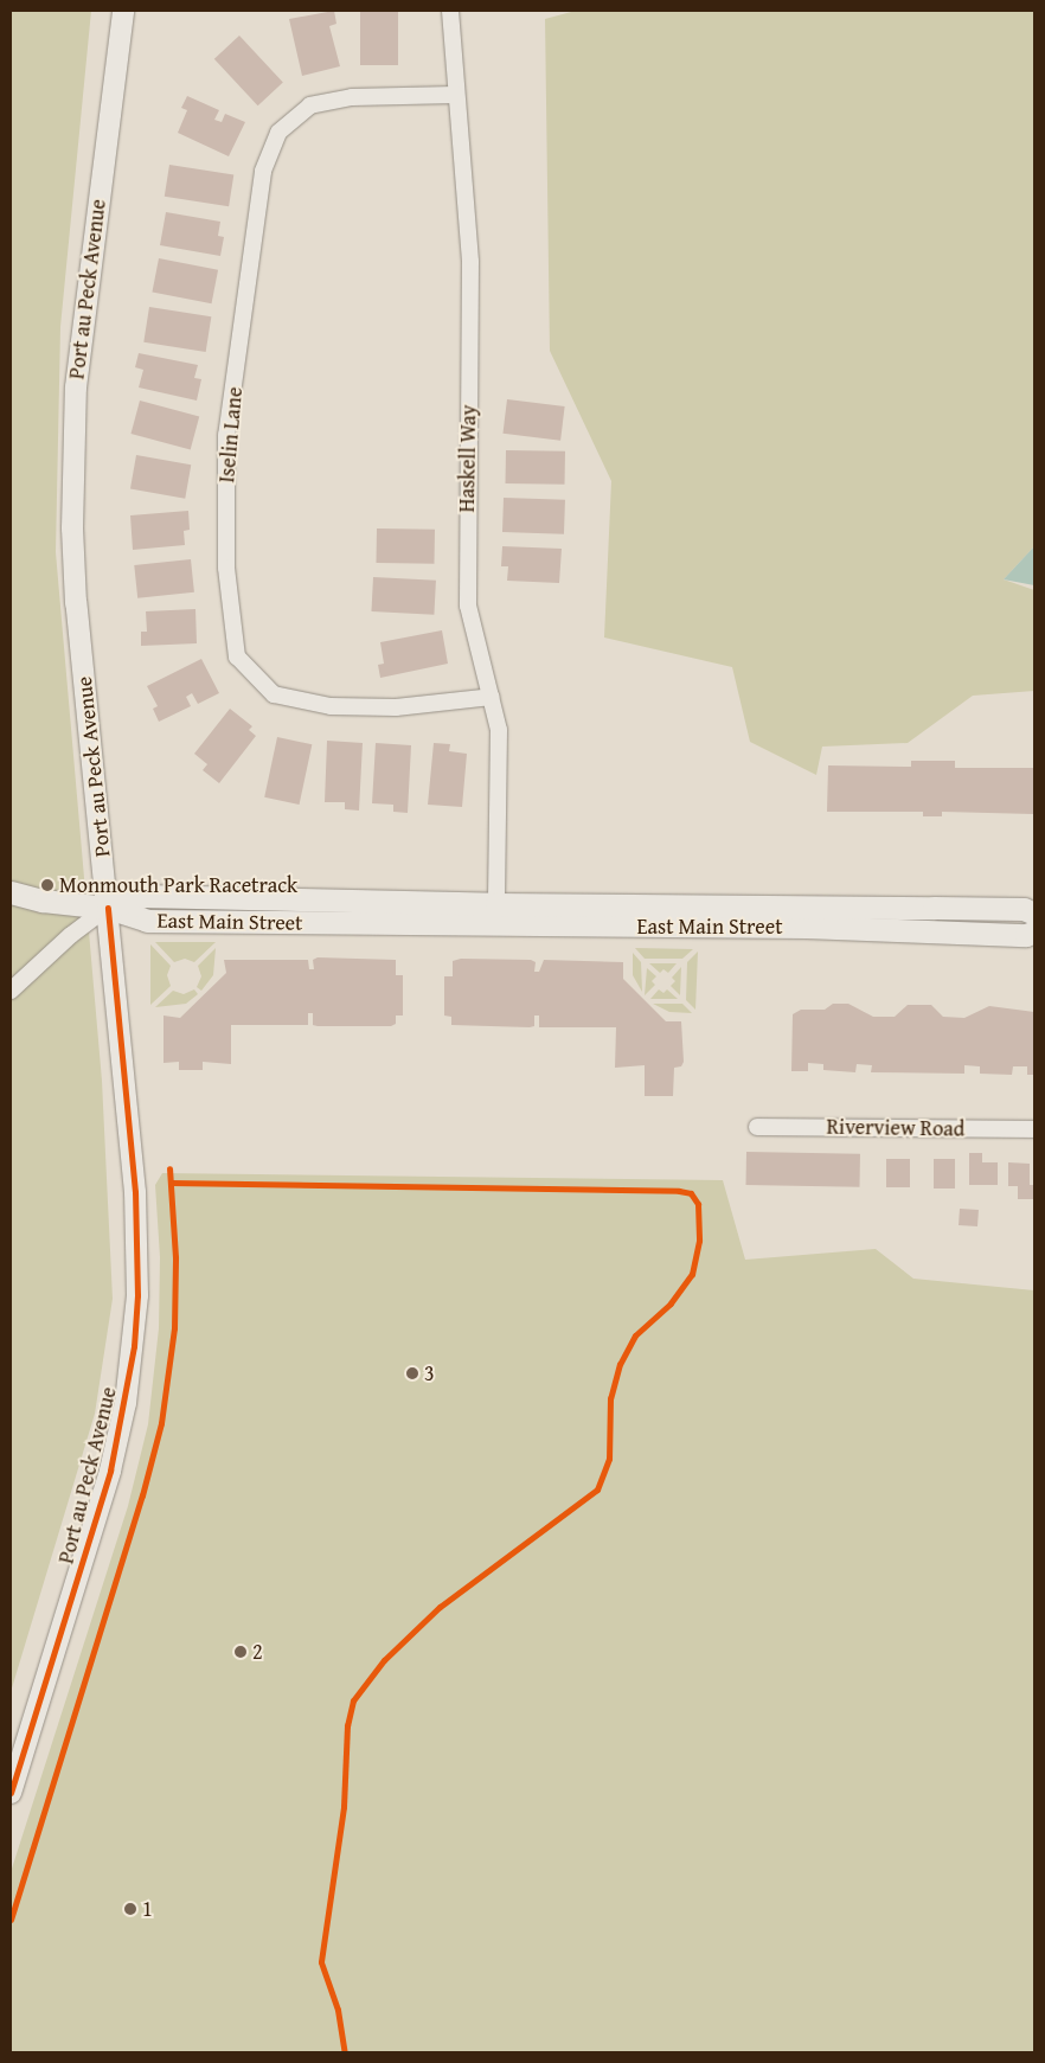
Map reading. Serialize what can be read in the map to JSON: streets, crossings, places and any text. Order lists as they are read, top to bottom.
{
  "streets": {
    "main road": ["East Main Street"],
    "street": [
      "Port au Peck Avenue",
      "Iselin Lane",
      "Haskell Way",
      "Riverview Road"
    ]
  },
  "crossings": [
    ["Port au Peck Avenue", "East Main Street"],
    ["Iselin Lane", "Haskell Way"],
    ["Haskell Way", "East Main Street"]
  ],
  "places": [
    "Monmouth Park Racetrack",
    "3",
    "2",
    "1"
  ]
}
